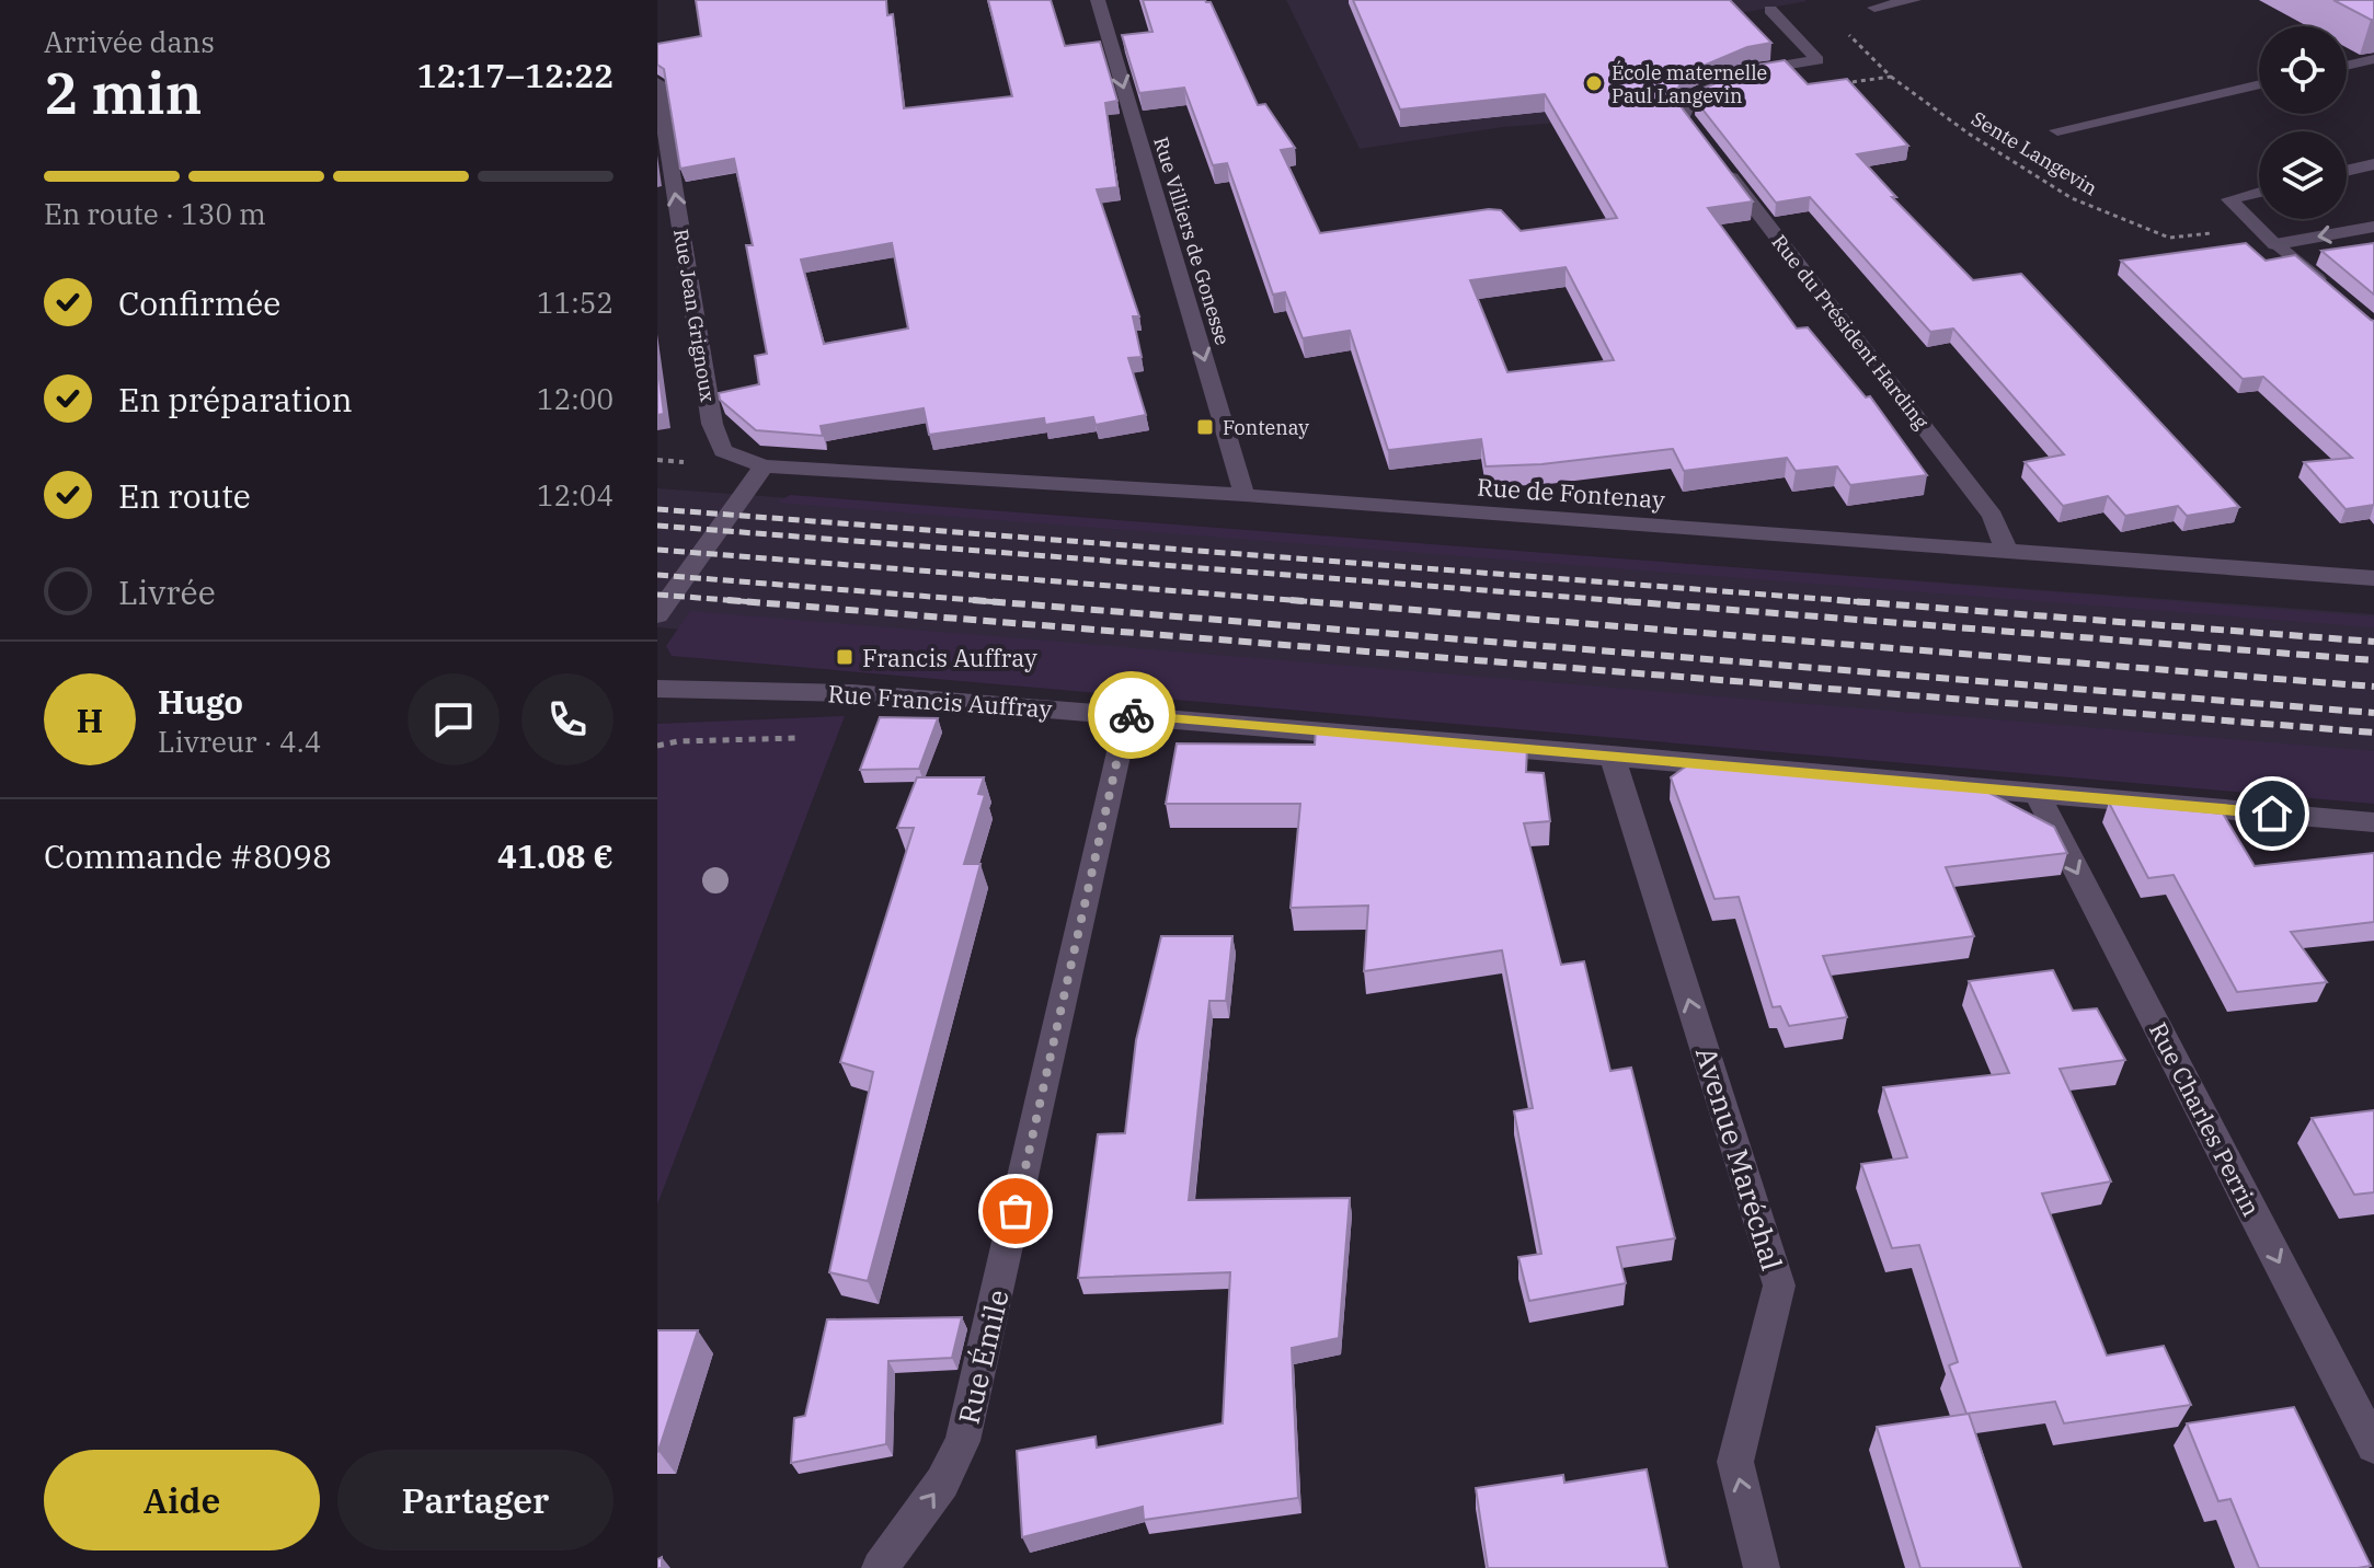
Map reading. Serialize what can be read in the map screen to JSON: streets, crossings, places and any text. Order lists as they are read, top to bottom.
{
  "streets": {
    "street": [
      "Rue Villiers de Gonesse",
      "Rue Jean Grignoux",
      "Rue du Président Harding",
      "Rue de Fontenay",
      "Rue Francis Auffray",
      "Rue Charles Perrin",
      "Avenue Maréchal",
      "Rue Émile"
    ],
    "path": ["Sente Langevin"]
  },
  "crossings": [
    ["Rue Villiers de Gonesse", "Rue de Fontenay"],
    ["Rue Jean Grignoux", "Rue de Fontenay"],
    ["Rue du Président Harding", "Rue de Fontenay"],
    ["Rue Francis Auffray", "Rue Charles Perrin"],
    ["Rue Francis Auffray", "Avenue Maréchal"],
    ["Rue Francis Auffray", "Rue Émile"]
  ],
  "one_way": [
    "Rue Villiers de Gonesse",
    "Rue Jean Grignoux",
    "Rue Charles Perrin",
    "Avenue Maréchal",
    "Rue Émile"
  ],
  "places": {
    "other": ["École maternelle Paul Langevin"],
    "transit": ["Fontenay", "Francis Auffray"]
  },
  "page": {
    "heading": ["2 min", "Arrivée dans", "12:17–12:22"],
    "panel": [
      "Hugo",
      "Livreur · 4.4",
      "Commande #8098",
      "41.08 €"
    ],
    "bar": "En route · 130 m",
    "list": [
      ["Confirmée", "11:52"],
      ["En préparation", "12:00"],
      ["En route", "12:04"],
      "Livrée"
    ],
    "round": "H",
    "buttons": ["Aide", "Partager"]
  }
}
